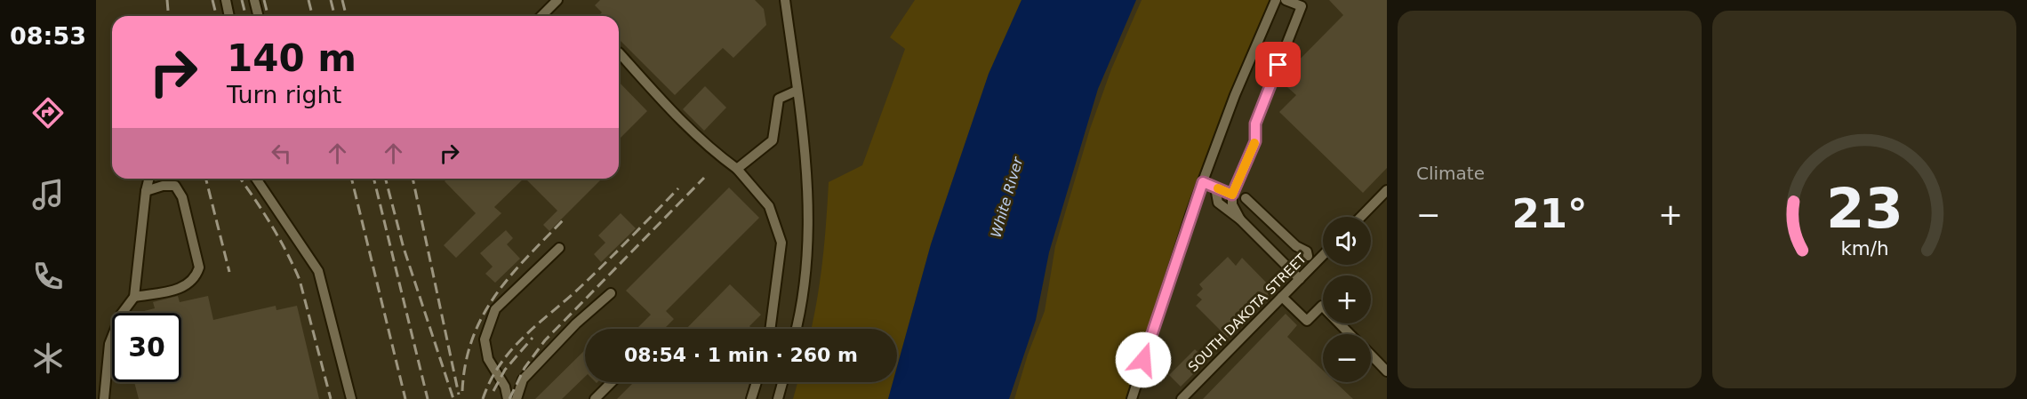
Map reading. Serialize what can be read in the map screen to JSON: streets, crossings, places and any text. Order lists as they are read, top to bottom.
{
  "streets": {
    "street": ["SOUTH DAKOTA STREET"]
  },
  "water": ["White River"],
  "page": {
    "tabs": "08:53",
    "tile": "Climate",
    "turn": ["140 m", "Turn right"],
    "heat": ["−", "21°", "+"],
    "map_buttons": ["+", "−"],
    "limit": "30",
    "trip": "08:54 · 1 min · 260 m",
    "gauge": ["23", "km/h"]
  }
}
